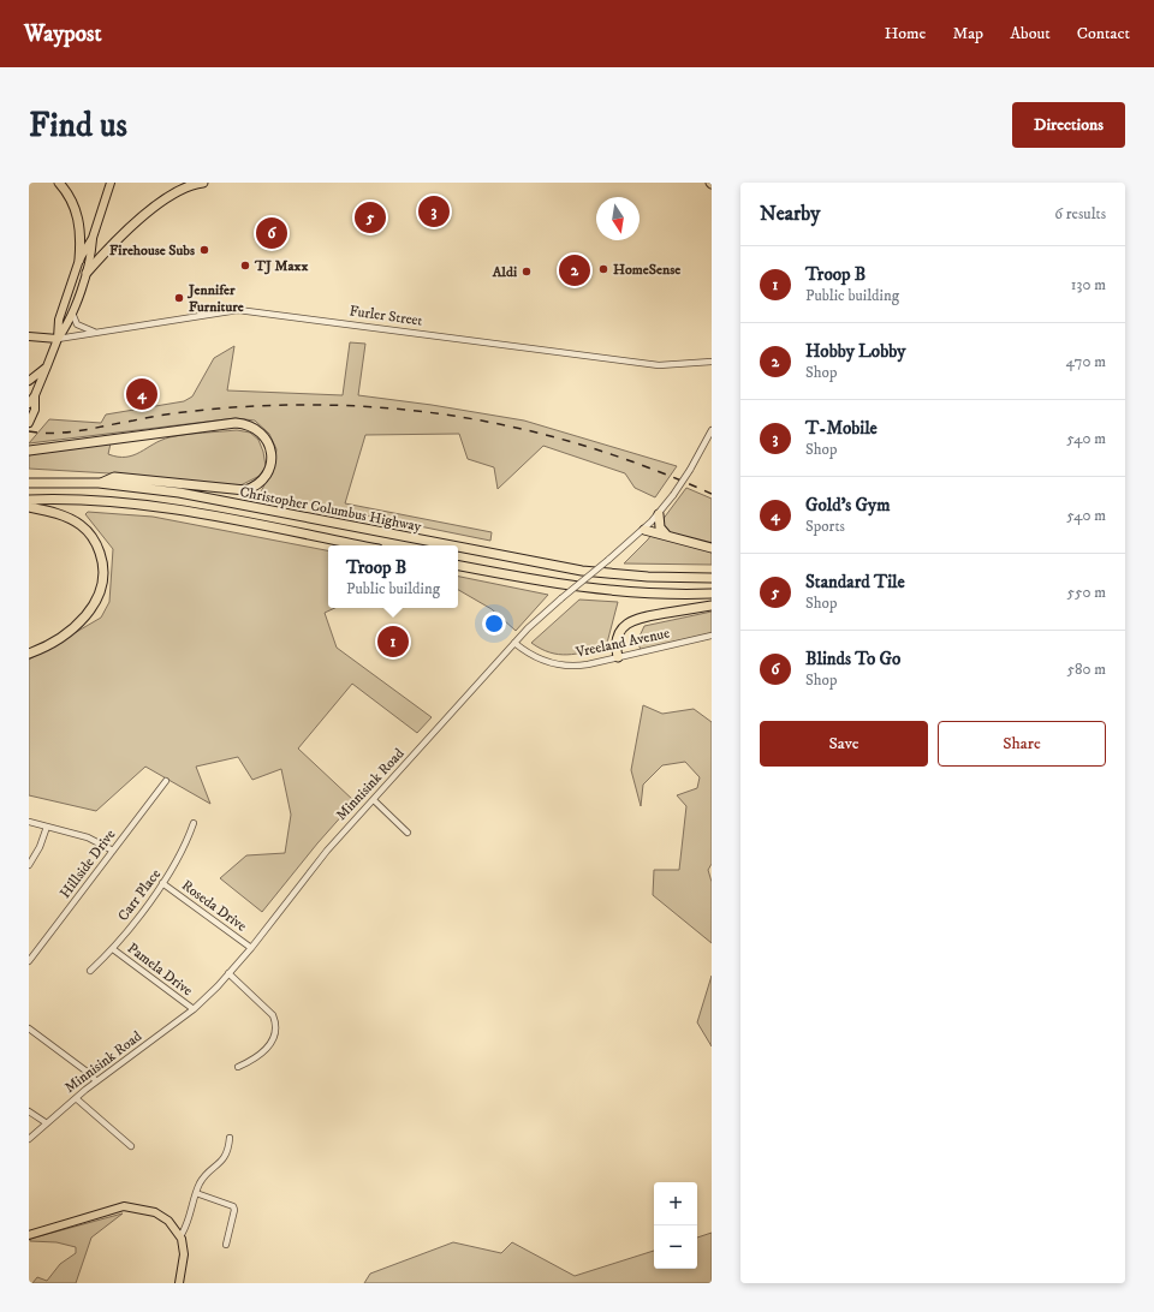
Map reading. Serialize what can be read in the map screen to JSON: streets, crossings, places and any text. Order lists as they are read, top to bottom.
{
  "streets": {
    "highway": ["Christopher Columbus Highway"],
    "street": [
      "Furler Street",
      "Vreeland Avenue",
      "Minnisink Road",
      "Hillside Drive",
      "Carr Place",
      "Roseda Drive",
      "Pamela Drive"
    ]
  },
  "crossings": [
    ["Vreeland Avenue", "Minnisink Road"],
    ["Minnisink Road", "Roseda Drive"],
    ["Minnisink Road", "Pamela Drive"],
    ["Carr Place", "Roseda Drive"],
    ["Carr Place", "Pamela Drive"]
  ],
  "places": [
    "Firehouse Subs",
    "TJ Maxx",
    "HomeSense",
    "Aldi",
    "Jennifer Furniture"
  ],
  "north": "bottom",
  "page": {
    "header": "Waypost",
    "nav": [
      "Home",
      "Map",
      "About",
      "Contact"
    ],
    "buttons": [
      "Directions",
      ["Save", "Share"]
    ],
    "title": "Find us",
    "heading": ["Nearby", "6 results"],
    "pins": [
      "3",
      "5",
      "6",
      "2",
      "4",
      "1"
    ],
    "list": [
      {
        "mark": "1",
        "name": "Troop B",
        "note": "Public building",
        "value": "130 m"
      },
      {
        "mark": "2",
        "name": "Hobby Lobby",
        "note": "Shop",
        "value": "470 m"
      },
      {
        "mark": "3",
        "name": "T-Mobile",
        "note": "Shop",
        "value": "540 m"
      },
      {
        "mark": "4",
        "name": "Gold's Gym",
        "note": "Sports",
        "value": "540 m"
      },
      {
        "mark": "5",
        "name": "Standard Tile",
        "note": "Shop",
        "value": "550 m"
      },
      {
        "mark": "6",
        "name": "Blinds To Go",
        "note": "Shop",
        "value": "580 m"
      }
    ],
    "popup": ["Troop B", "Public building"],
    "map_buttons": ["+", "−"]
  }
}
